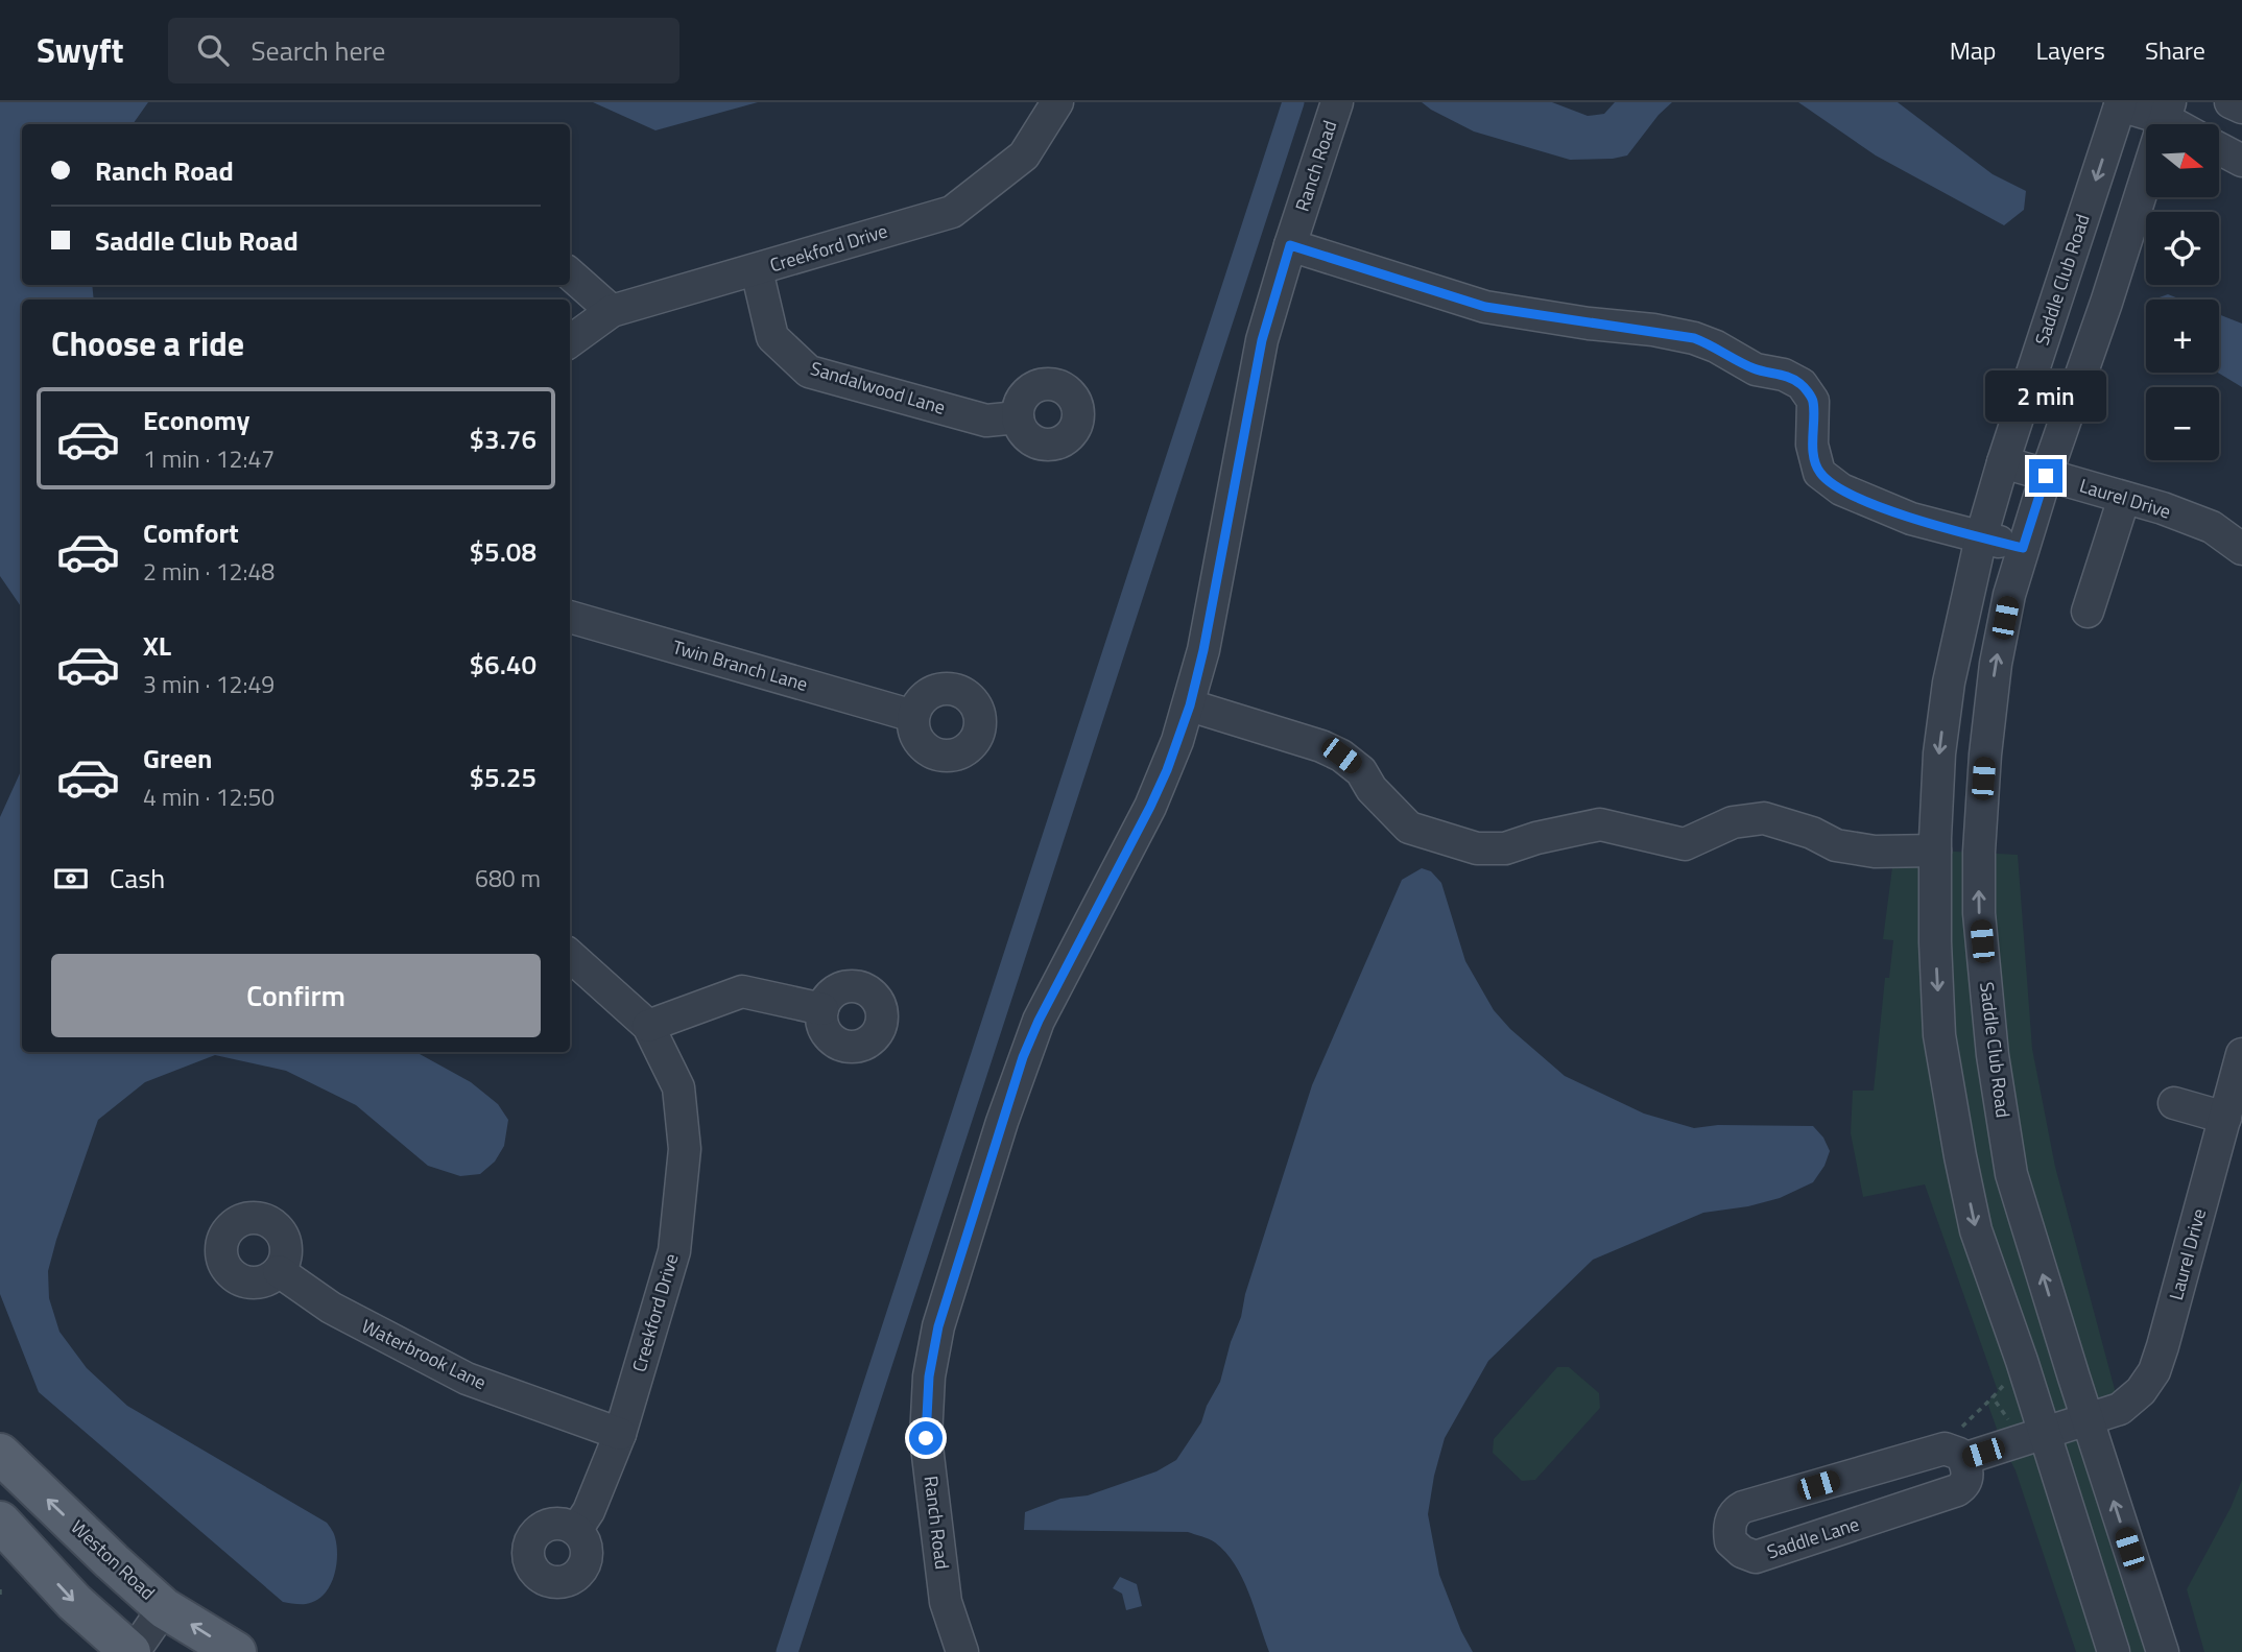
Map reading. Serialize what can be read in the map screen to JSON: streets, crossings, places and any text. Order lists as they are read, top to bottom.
{
  "streets": {
    "main road": ["Weston Road"],
    "street": [
      "Ranch Road",
      "Creekford Drive",
      "Saddle Club Road",
      "Sandalwood Lane",
      "Laurel Drive",
      "Twin Branch Lane",
      "Waterbrook Lane",
      "Saddle Lane"
    ]
  },
  "crossings": [
    ["Creekford Drive", "Sandalwood Lane"],
    ["Creekford Drive", "Waterbrook Lane"],
    ["Saddle Club Road", "Laurel Drive"],
    ["Saddle Club Road", "Saddle Lane"],
    ["Laurel Drive", "Saddle Lane"]
  ],
  "north": "right",
  "page": {
    "header": "Swyft",
    "search": "Search here",
    "nav": ["Map", "Layers", "Share"],
    "map_buttons": ["+", "−"],
    "banner": ["Ranch Road", "Saddle Club Road"],
    "heading": "Choose a ride",
    "bubble": "2 min",
    "list": [
      {
        "name": "Economy",
        "note": "1 min · 12:47",
        "value": "$3.76"
      },
      {
        "name": "Comfort",
        "note": "2 min · 12:48",
        "value": "$5.08"
      },
      {
        "name": "XL",
        "note": "3 min · 12:49",
        "value": "$6.40"
      },
      {
        "name": "Green",
        "note": "4 min · 12:50",
        "value": "$5.25"
      }
    ],
    "pay": ["Cash", "680 m"],
    "buttons": "Confirm"
  }
}
